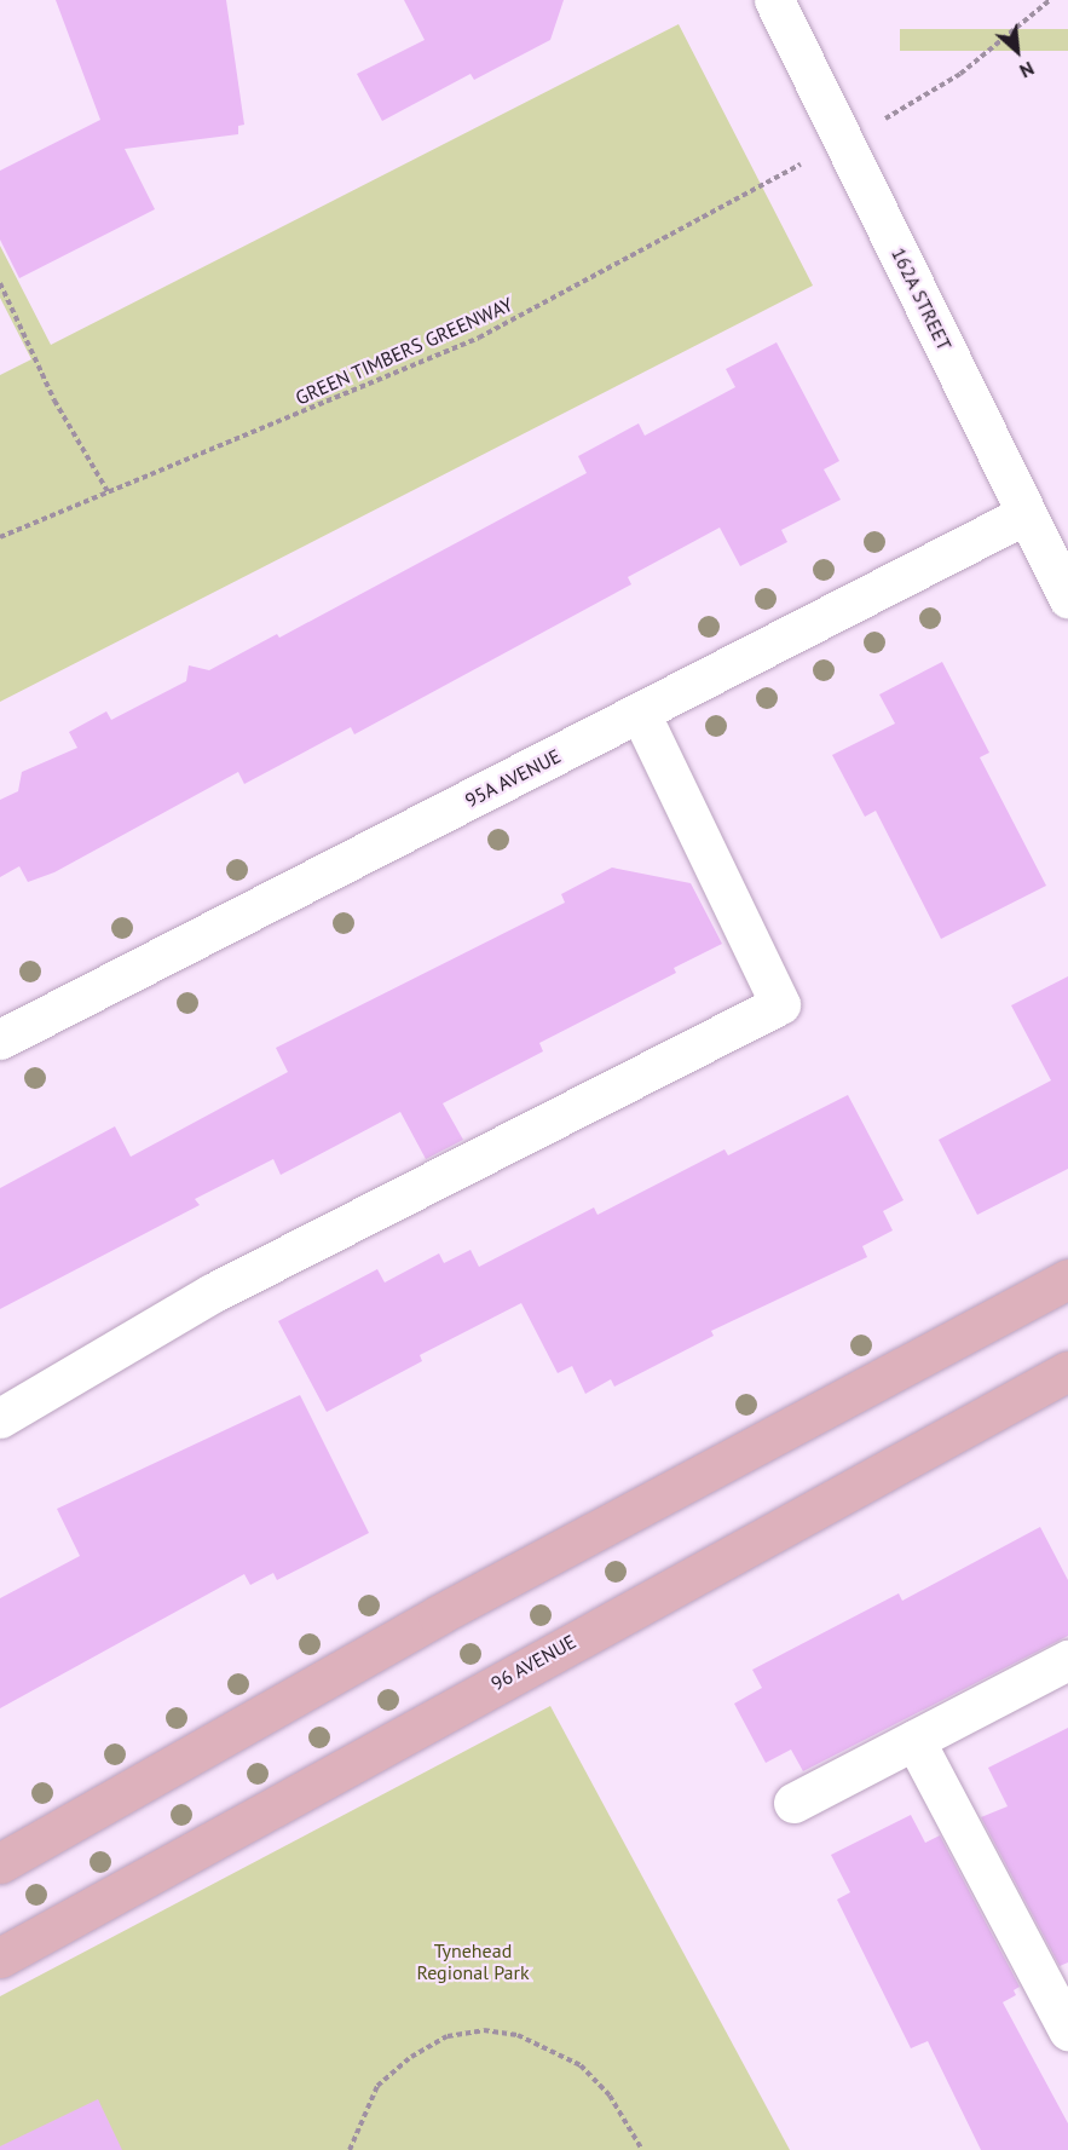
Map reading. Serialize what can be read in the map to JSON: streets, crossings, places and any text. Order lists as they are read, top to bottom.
{
  "streets": {
    "main road": ["96 AVENUE"],
    "street": ["162A STREET", "95A AVENUE"],
    "path": ["GREEN TIMBERS GREENWAY"]
  },
  "crossings": [
    ["162A STREET", "95A AVENUE"]
  ],
  "parks": ["Tynehead Regional Park"],
  "north": "bottom right"
}
